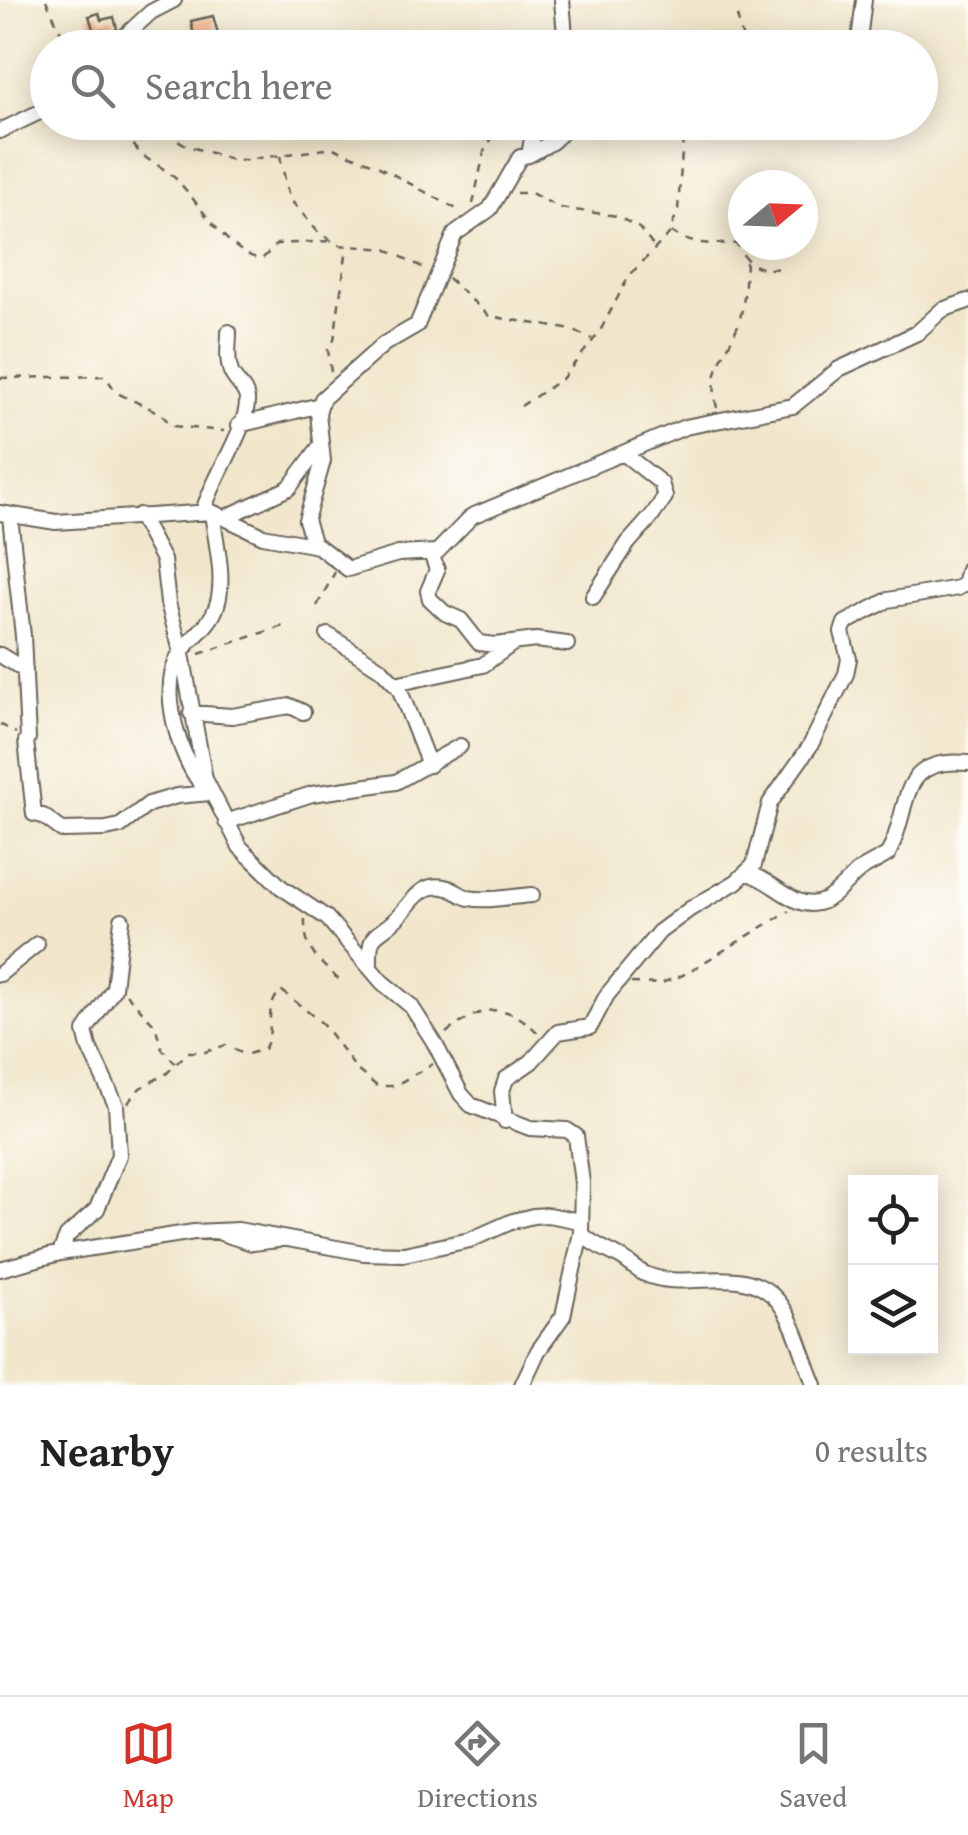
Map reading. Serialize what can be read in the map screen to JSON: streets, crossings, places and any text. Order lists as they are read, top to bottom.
{
  "north": "right",
  "page": {
    "search": "Search here",
    "heading": ["Nearby", "0 results"],
    "nav": ["Map", "Directions", "Saved"]
  }
}
